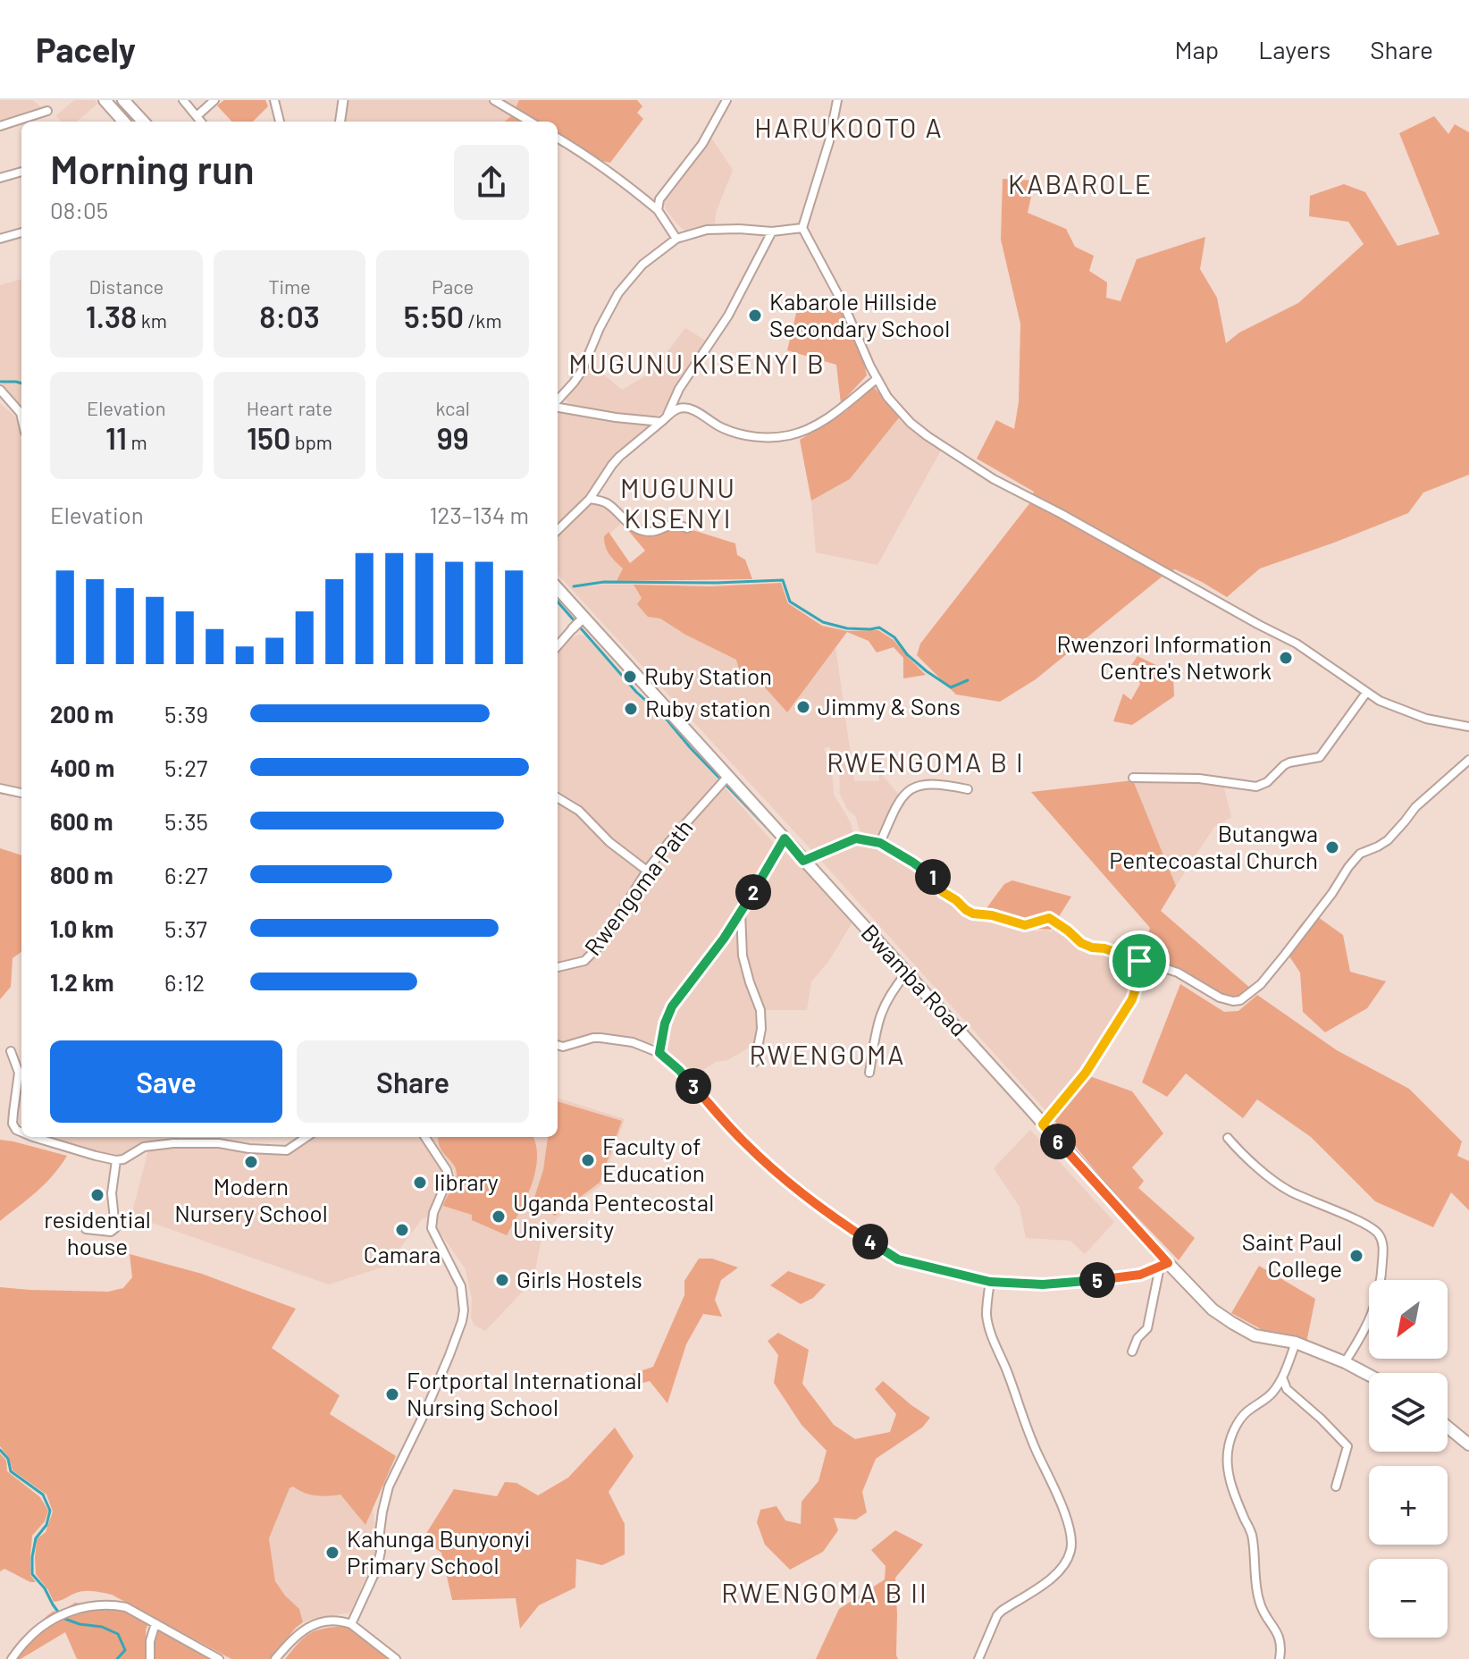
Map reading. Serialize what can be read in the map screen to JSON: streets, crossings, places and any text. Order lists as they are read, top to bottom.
{
  "streets": {
    "main road": ["Bwamba Road"],
    "street": ["Rwengoma Path"]
  },
  "crossings": [
    ["Rwengoma Path", "Bwamba Road"]
  ],
  "districts": [
    "HARUKOOTO A",
    "KABAROLE",
    "MUGUNU KISENYI B",
    "MUGUNU KISENYI",
    "RWENGOMA B I",
    "RWENGOMA",
    "RWENGOMA B II"
  ],
  "places": [
    "Kabarole Hillside Secondary School",
    "Rwenzori Information Centre's Network",
    "Ruby Station",
    "Jimmy & Sons",
    "Ruby station",
    "Butangwa Pentecoastal Church",
    "Faculty of Education",
    "Modern Nursery School",
    "library",
    "residential house",
    "Uganda Pentecostal University",
    "Camara",
    "Saint Paul College",
    "Girls Hostels",
    "Fortportal International Nursing School",
    "Kahunga Bunyonyi Primary School"
  ],
  "north": "bottom left",
  "page": {
    "header": "Pacely",
    "nav": ["Map", "Layers", "Share"],
    "heading": ["Morning run", "08:05"],
    "stats": [
      ["Distance", "1.38 km"],
      ["Time", "8:03"],
      ["Pace", "5:50 /km"],
      ["Elevation", "11 m"],
      ["Heart rate", "150 bpm"],
      ["kcal", "99"]
    ],
    "chart": ["Elevation", "123–134 m"],
    "list": [
      {
        "name": "200 m",
        "note": "5:39"
      },
      {
        "name": "400 m",
        "note": "5:27"
      },
      {
        "name": "600 m",
        "note": "5:35"
      },
      {
        "name": "800 m",
        "note": "6:27"
      },
      {
        "name": "1.0 km",
        "note": "5:37"
      },
      {
        "name": "1.2 km",
        "note": "6:12"
      }
    ],
    "pins": [
      "1",
      "2",
      "3",
      "6",
      "4",
      "5"
    ],
    "buttons": ["Save", "Share"],
    "map_buttons": ["+", "−"]
  }
}
